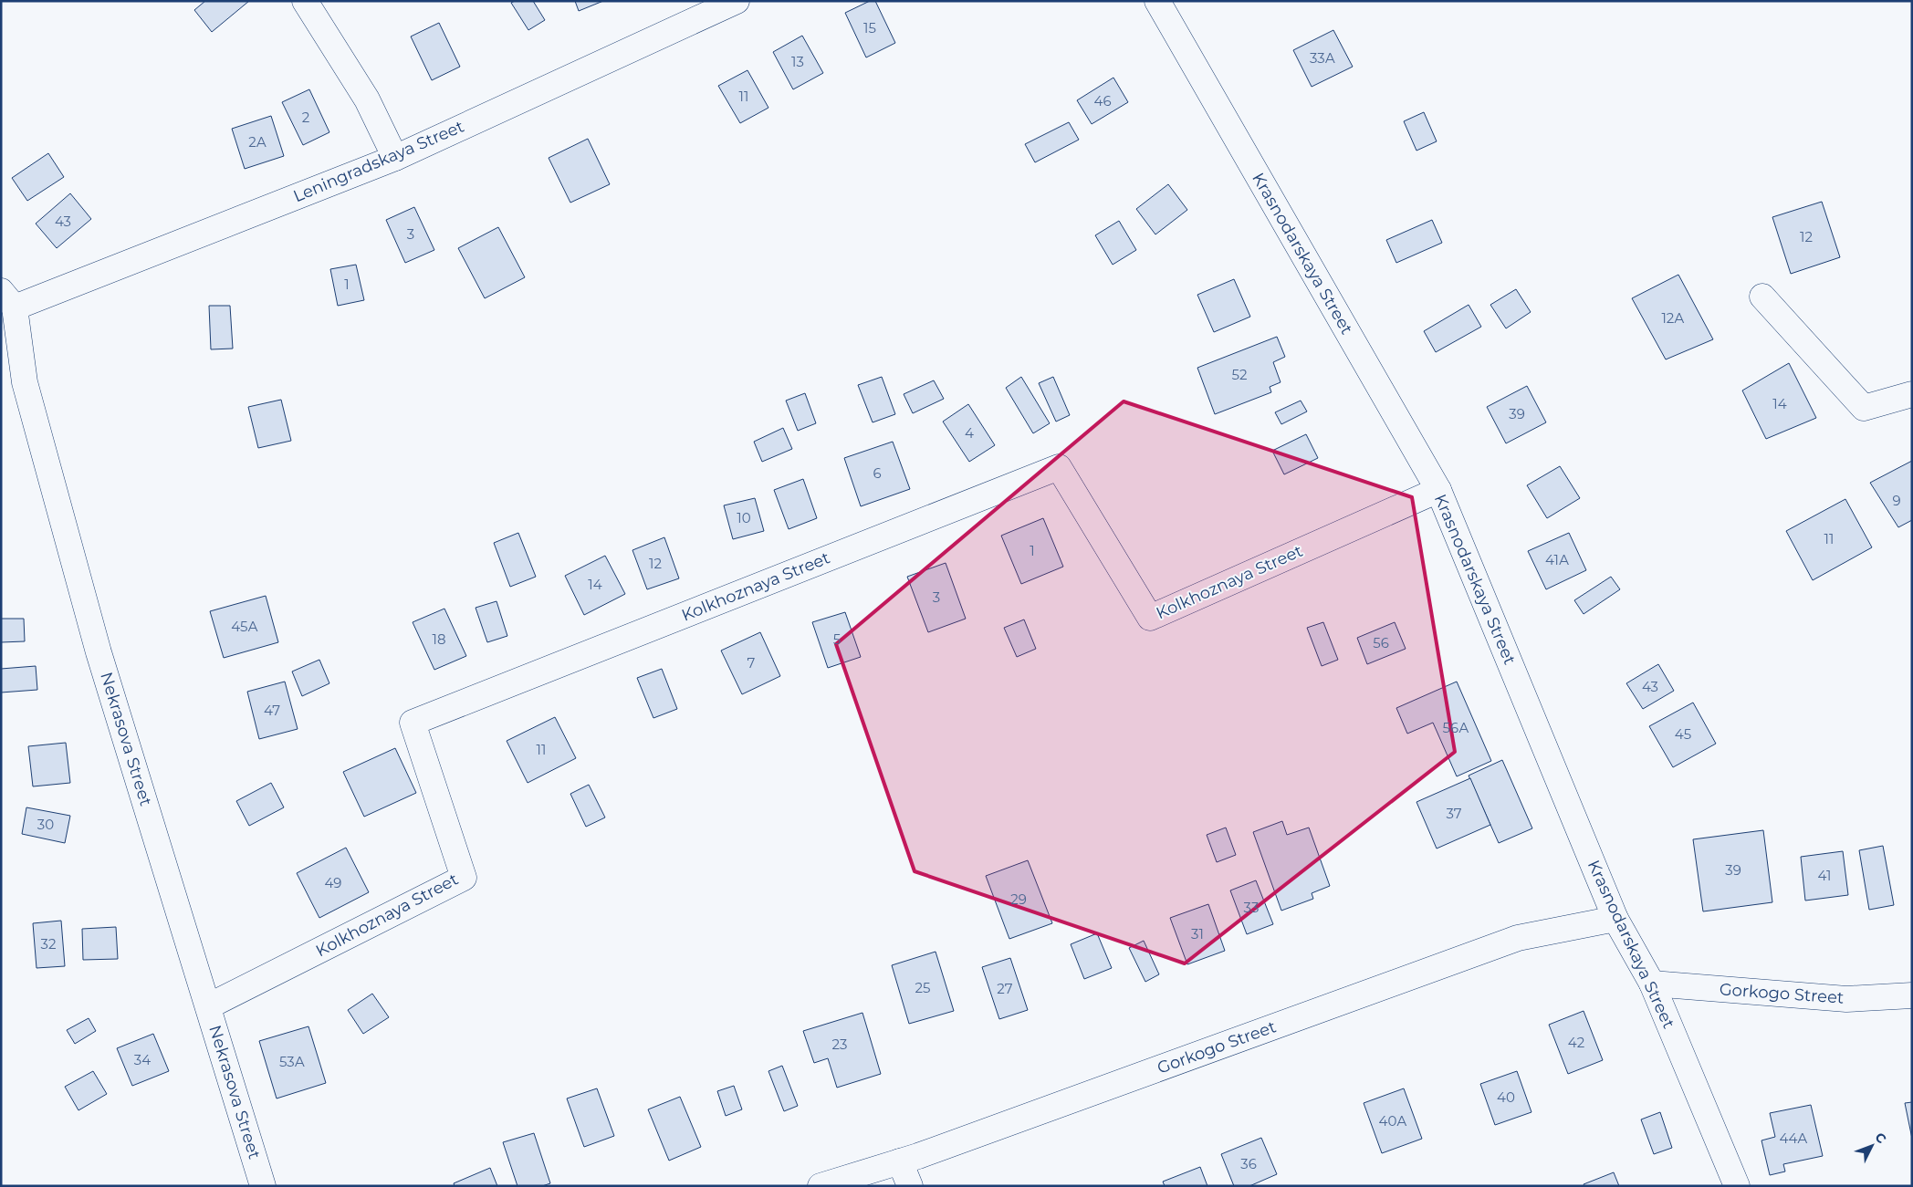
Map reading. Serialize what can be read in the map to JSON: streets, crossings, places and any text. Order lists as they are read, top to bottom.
{
  "streets": {
    "street": [
      "Leningradskaya Street",
      "Krasnodarskaya Street",
      "Kolkhoznaya Street",
      "Nekrasova Street",
      "Gorkogo Street"
    ]
  },
  "crossings": [
    ["Leningradskaya Street", "Nekrasova Street"],
    ["Krasnodarskaya Street", "Kolkhoznaya Street"],
    ["Krasnodarskaya Street", "Gorkogo Street"],
    ["Kolkhoznaya Street", "Nekrasova Street"]
  ],
  "house_numbers": [
    "15",
    "33А",
    "13",
    "11",
    "46",
    "2",
    "2А",
    "43",
    "3",
    "12",
    "1",
    "12А",
    "52",
    "14",
    "39",
    "4",
    "6",
    "9",
    "10",
    "11",
    "1",
    "41А",
    "12",
    "14",
    "3",
    "45А",
    "18",
    "5",
    "56",
    "7",
    "43",
    "47",
    "56А",
    "45",
    "11",
    "37",
    "30",
    "39",
    "41",
    "49",
    "29",
    "33",
    "31",
    "32",
    "25",
    "27",
    "42",
    "23",
    "34",
    "53А",
    "40",
    "40А",
    "44А",
    "36"
  ],
  "north": "top right"
}
